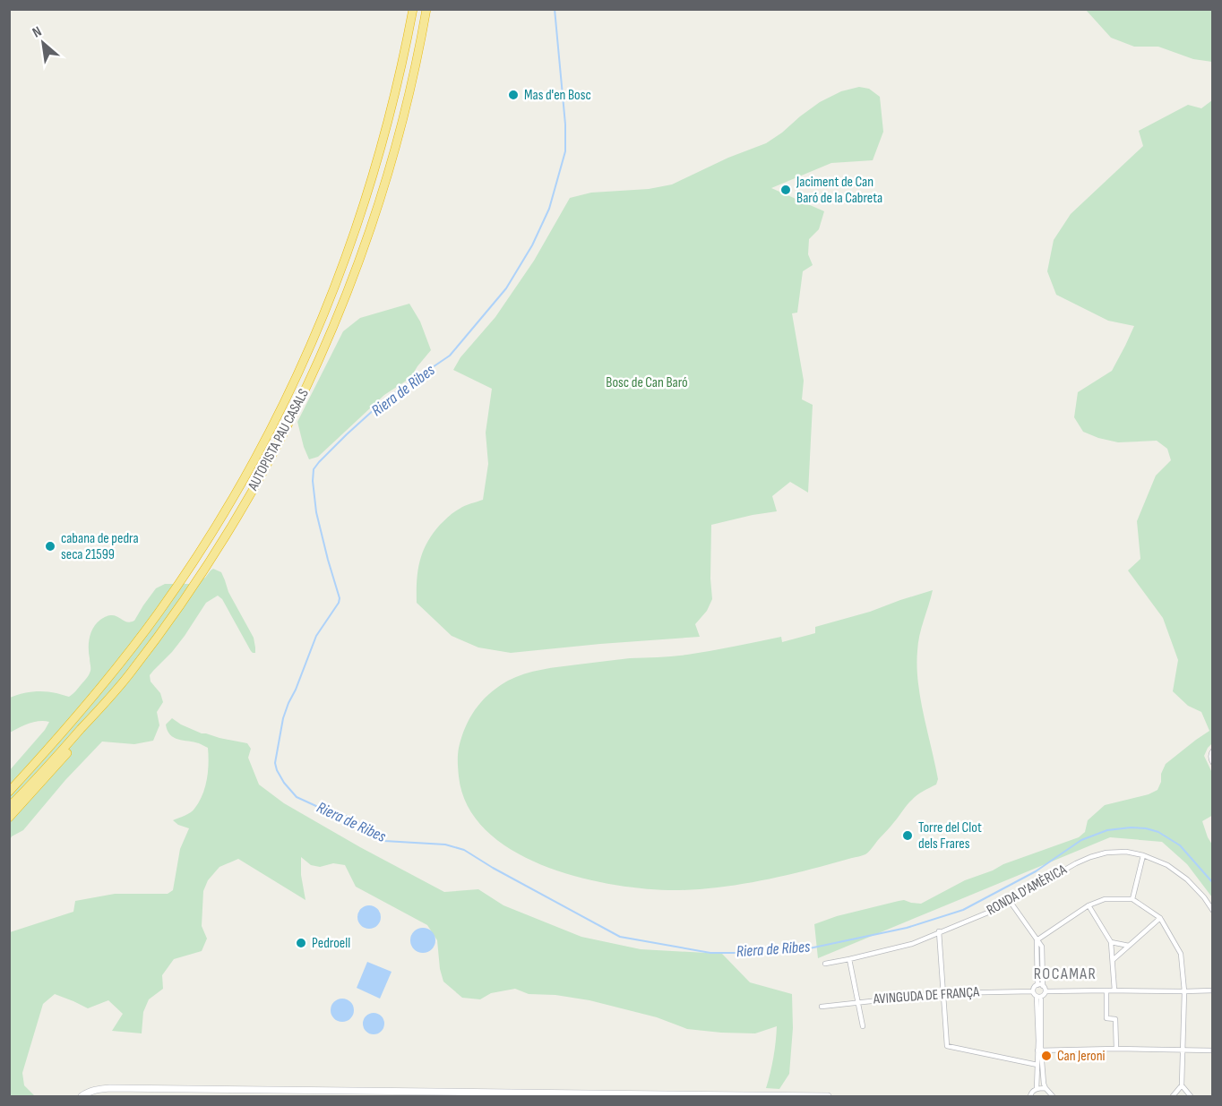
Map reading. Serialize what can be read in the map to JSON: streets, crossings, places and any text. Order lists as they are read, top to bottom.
{
  "streets": {
    "highway": ["AUTOPISTA PAU CASALS"],
    "street": ["RONDA D'AMÈRICA", "AVINGUDA DE FRANÇA"]
  },
  "districts": ["ROCAMAR"],
  "water": ["Riera de Ribes"],
  "parks": ["Bosc de Can Baró"],
  "places": [
    "Mas d'en Bosc",
    "Jaciment de Can Baró de la Cabreta",
    "cabana de pedra seca 21599",
    "Torre del Clot dels Frares",
    "Pedroell",
    "Can Jeroni"
  ],
  "north": "top left"
}
